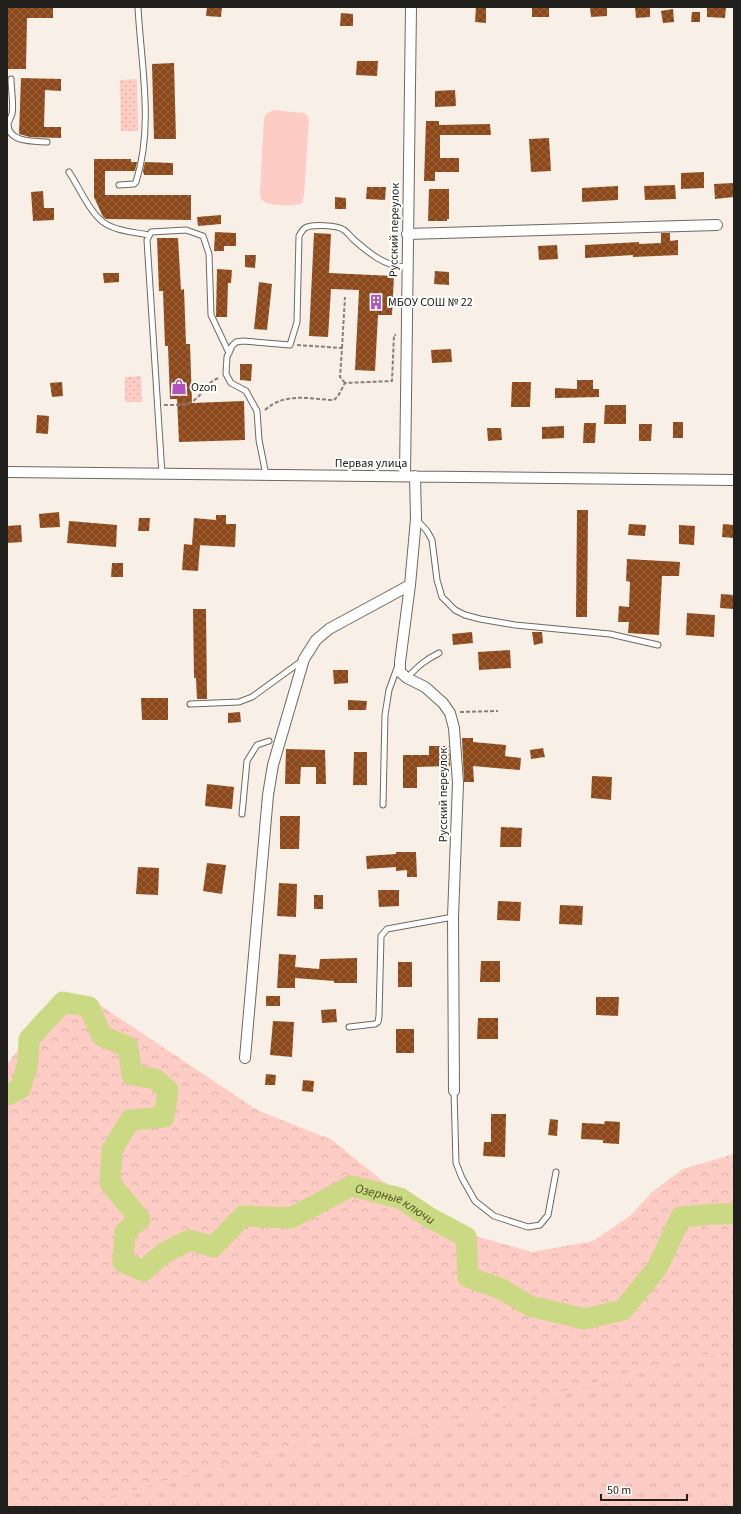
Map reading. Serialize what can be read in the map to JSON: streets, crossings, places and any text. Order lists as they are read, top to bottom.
{
  "streets": {
    "street": ["Русский переулок", "Первая улица"]
  },
  "crossings": [
    ["Русский переулок", "Первая улица"]
  ],
  "water": ["Озерные ключи"],
  "places": {
    "building": ["МБОУ СОШ № 22"],
    "shop": ["Ozon"]
  },
  "scale_bar": "50 m"
}
